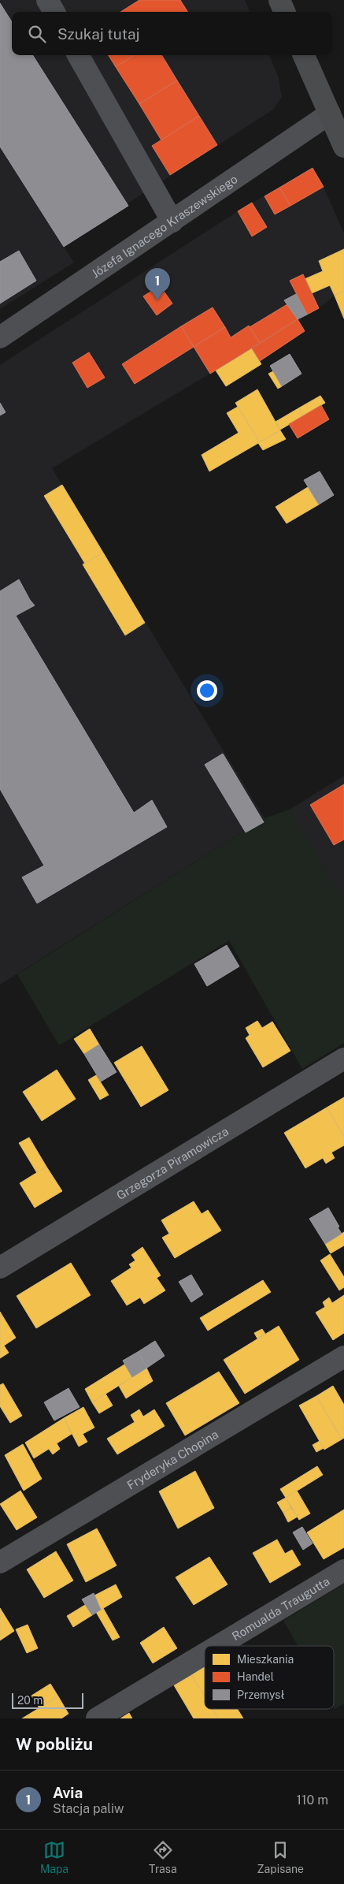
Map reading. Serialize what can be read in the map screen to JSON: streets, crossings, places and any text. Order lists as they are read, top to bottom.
{
  "streets": {
    "street": [
      "Józefa Ignacego Kraszewskiego",
      "Grzegorza Piramowicza",
      "Fryderyka Chopina",
      "Romualda Traugutta"
    ]
  },
  "legend": ["Mieszkania", "Handel", "Przemysł"],
  "scale_bar": "20 m",
  "page": {
    "search": "Szukaj tutaj",
    "pins": "1",
    "scale": "20 m",
    "heading": "W pobliżu",
    "list": [
      {
        "mark": "1",
        "name": "Avia",
        "note": "Stacja paliw",
        "value": "110 m"
      }
    ],
    "nav": ["Mapa", "Trasa", "Zapisane"]
  }
}
